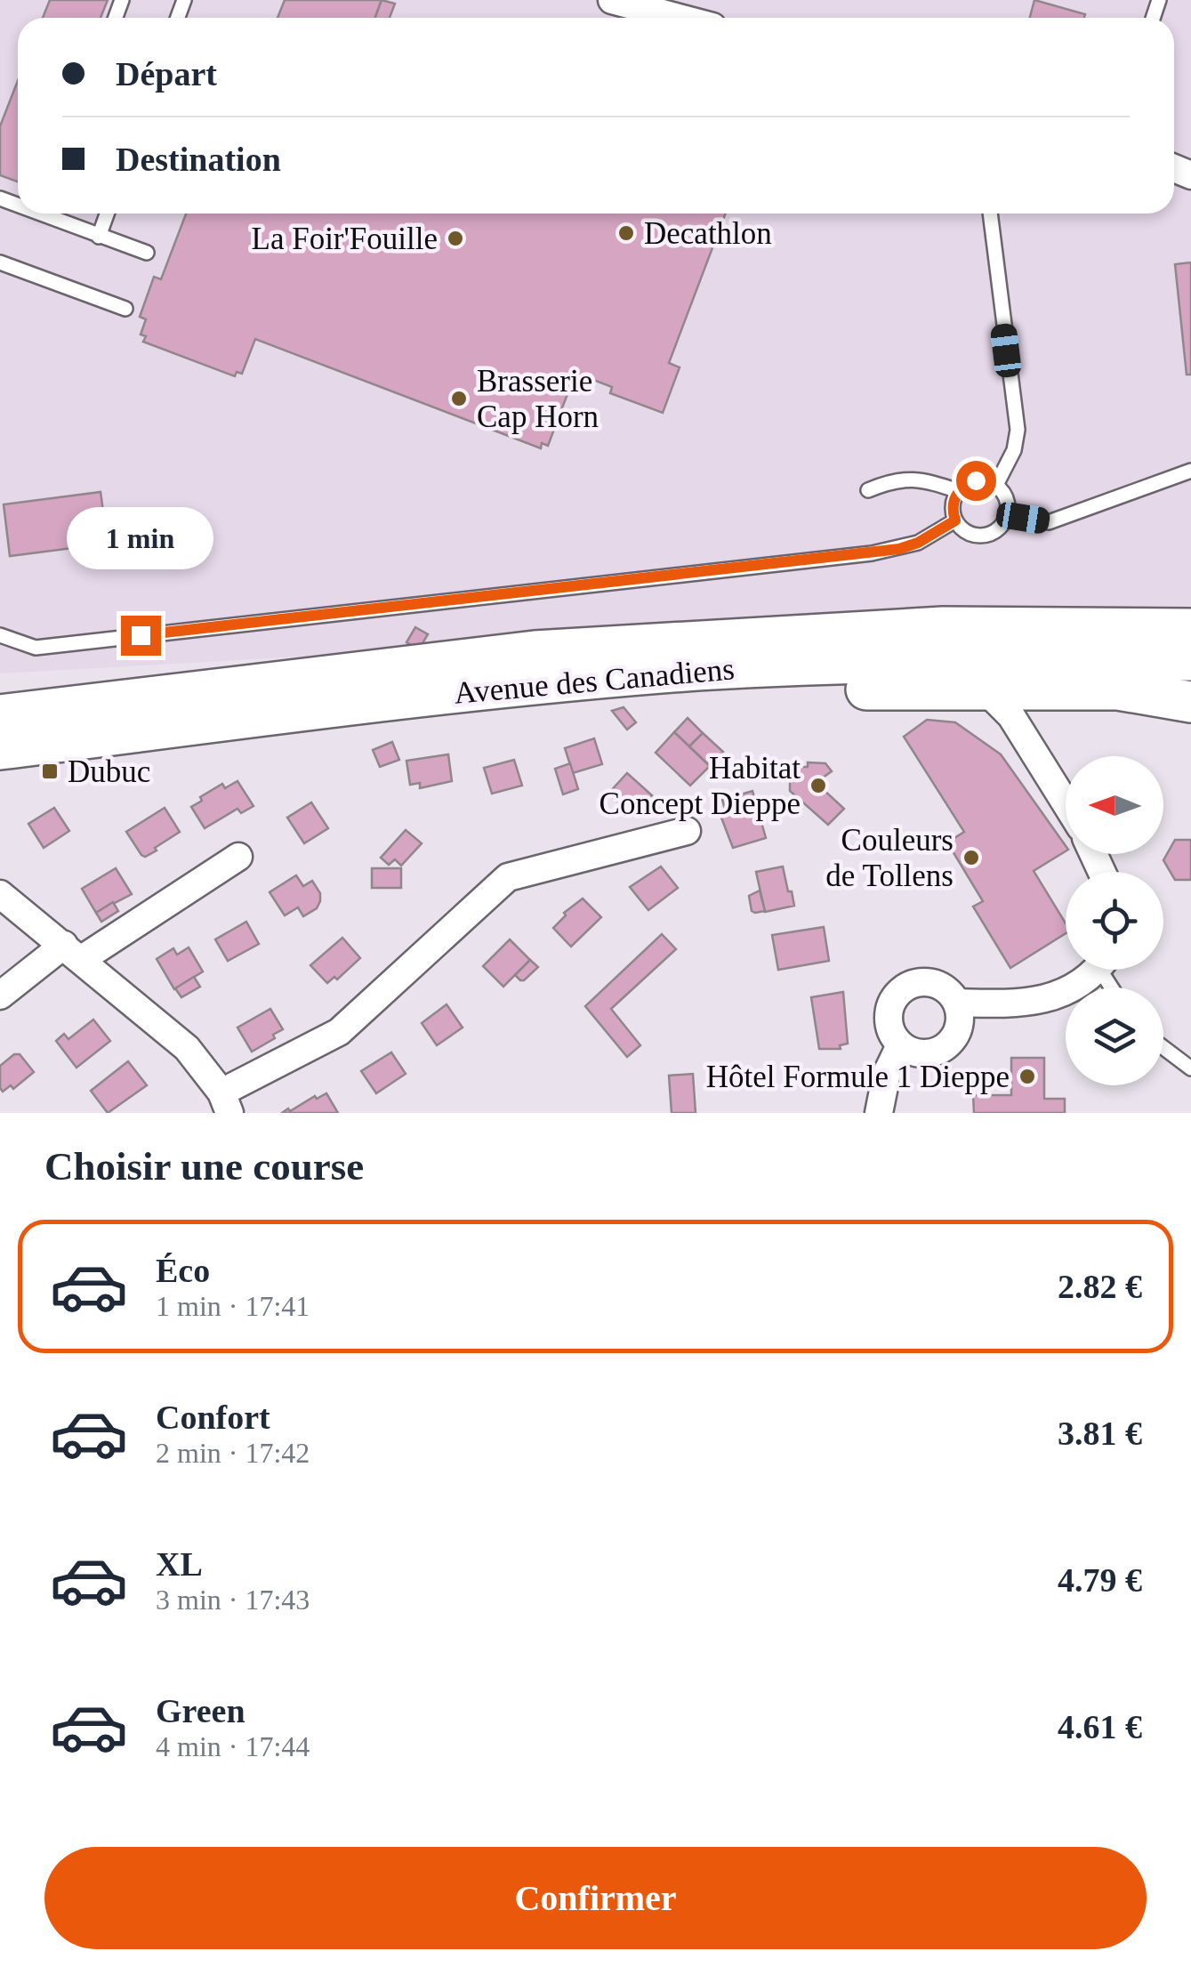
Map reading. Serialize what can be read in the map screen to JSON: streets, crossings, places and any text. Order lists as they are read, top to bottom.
{
  "streets": {
    "main road": ["Avenue des Canadiens"]
  },
  "places": {
    "other": [
      "Decathlon",
      "La Foir'Fouille",
      "Brasserie Cap Horn",
      "Habitat Concept Dieppe",
      "Couleurs de Tollens",
      "Hôtel Formule 1 Dieppe"
    ],
    "transit": ["Dubuc"]
  },
  "north": "left",
  "page": {
    "banner": ["Départ", "Destination"],
    "bubble": "1 min",
    "heading": "Choisir une course",
    "list": [
      {
        "name": "Éco",
        "note": "1 min · 17:41",
        "value": "2.82 €"
      },
      {
        "name": "Confort",
        "note": "2 min · 17:42",
        "value": "3.81 €"
      },
      {
        "name": "XL",
        "note": "3 min · 17:43",
        "value": "4.79 €"
      },
      {
        "name": "Green",
        "note": "4 min · 17:44",
        "value": "4.61 €"
      }
    ],
    "buttons": "Confirmer"
  }
}
